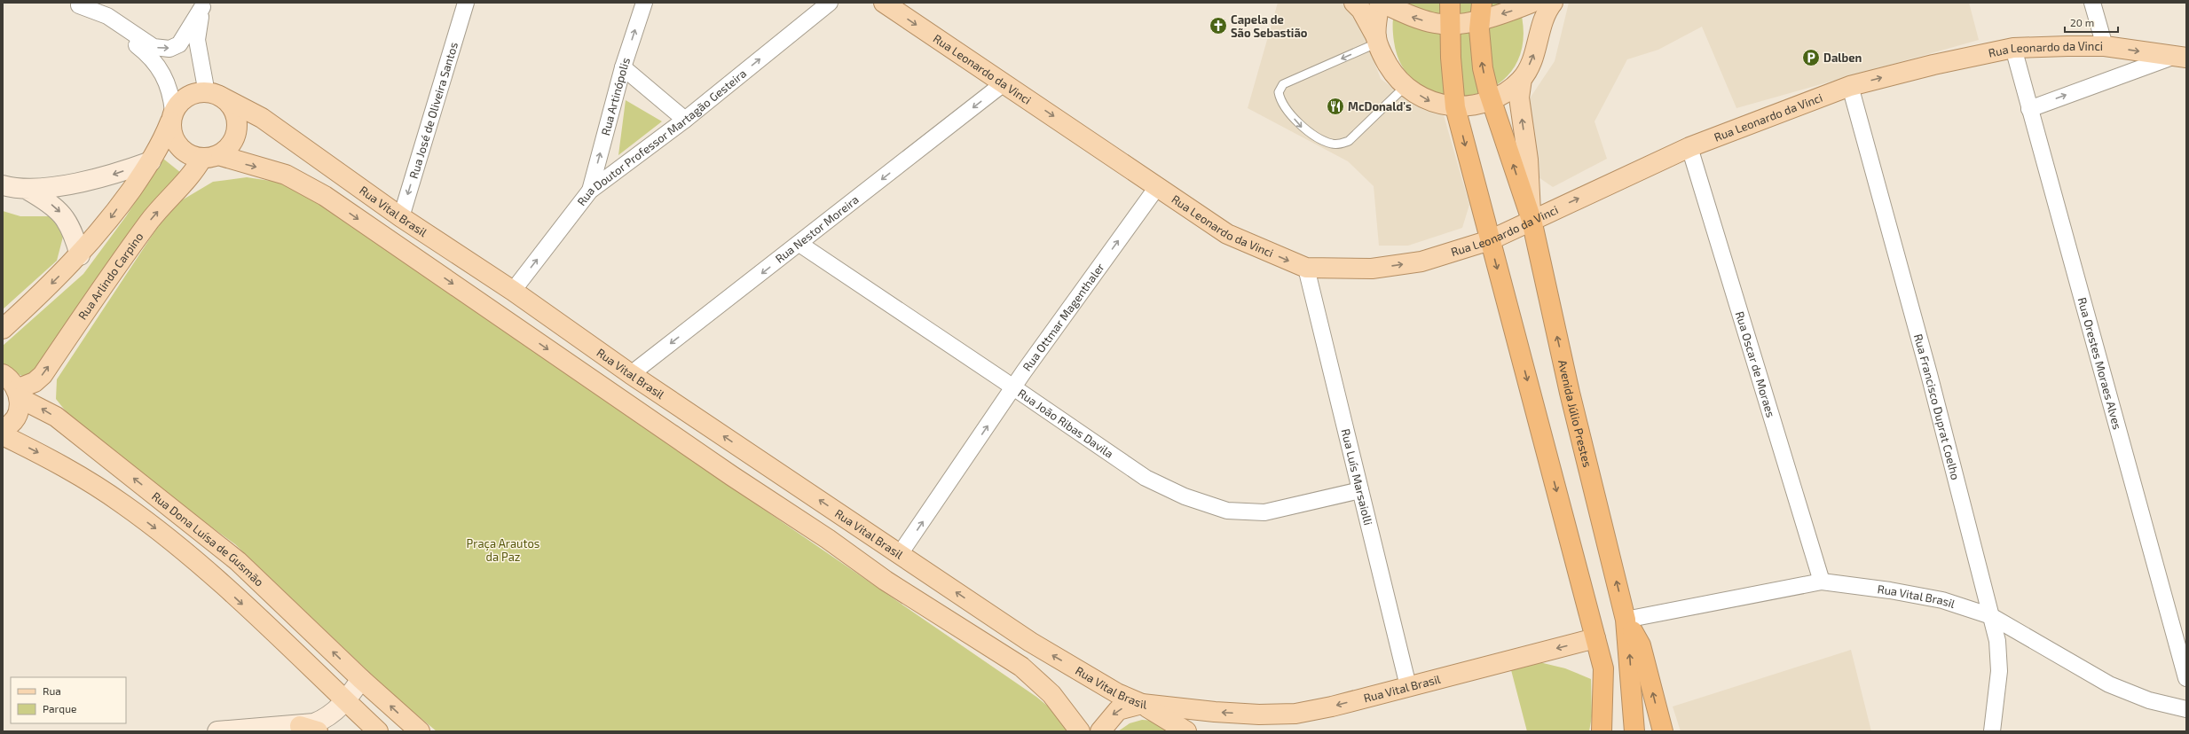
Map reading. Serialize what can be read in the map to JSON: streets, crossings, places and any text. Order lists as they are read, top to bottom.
{
  "streets": {
    "highway": ["Avenida Júlio Prestes"],
    "main road": [
      "Rua Leonardo da Vinci",
      "Rua Vital Brasil",
      "Rua Arlindo Carpino",
      "Rua Dona Luísa de Gusmão"
    ],
    "street": [
      "Rua Artinópolis",
      "Rua José de Oliveira Santos",
      "Rua Doutor Professor Martagão Gesteira",
      "Rua Nestor Moreira",
      "Rua Ottmar Magenthaler",
      "Rua Orestes Moraes Alves",
      "Rua Oscar de Moraes",
      "Rua Francisco Duprat Coelho",
      "Rua João Ribas Davila",
      "Rua Luís Marsaiolli"
    ]
  },
  "crossings": [
    ["Rua Leonardo da Vinci", "Rua Nestor Moreira"],
    ["Rua Leonardo da Vinci", "Rua Ottmar Magenthaler"],
    ["Rua Leonardo da Vinci", "Rua Orestes Moraes Alves"],
    ["Rua Leonardo da Vinci", "Rua Oscar de Moraes"],
    ["Rua Leonardo da Vinci", "Rua Francisco Duprat Coelho"],
    ["Rua Leonardo da Vinci", "Avenida Júlio Prestes"],
    ["Rua Leonardo da Vinci", "Rua Luís Marsaiolli"],
    ["Rua Artinópolis", "Rua Doutor Professor Martagão Gesteira"],
    ["Rua José de Oliveira Santos", "Rua Vital Brasil"],
    ["Rua Doutor Professor Martagão Gesteira", "Rua Vital Brasil"],
    ["Rua Vital Brasil", "Rua Nestor Moreira"],
    ["Rua Vital Brasil", "Rua Arlindo Carpino"],
    ["Rua Vital Brasil", "Rua Ottmar Magenthaler"],
    ["Rua Vital Brasil", "Rua Oscar de Moraes"],
    ["Rua Vital Brasil", "Rua Francisco Duprat Coelho"],
    ["Rua Vital Brasil", "Avenida Júlio Prestes"],
    ["Rua Vital Brasil", "Rua Luís Marsaiolli"],
    ["Rua Nestor Moreira", "Rua João Ribas Davila"],
    ["Rua Arlindo Carpino", "Rua Dona Luísa de Gusmão"],
    ["Rua Ottmar Magenthaler", "Rua João Ribas Davila"],
    ["Rua João Ribas Davila", "Rua Luís Marsaiolli"]
  ],
  "one_way": [
    "Rua Leonardo da Vinci",
    "Rua Artinópolis",
    "Rua José de Oliveira Santos",
    "Rua Doutor Professor Martagão Gesteira",
    "Rua Nestor Moreira",
    "Rua Ottmar Magenthaler"
  ],
  "parks": ["Praça Arautos da Paz"],
  "places": {
    "church": ["Capela de São Sebastião"],
    "parking": ["Dalben"],
    "restaurant": ["McDonald's"]
  },
  "legend": ["Rua", "Parque"],
  "scale_bar": "20 m"
}
